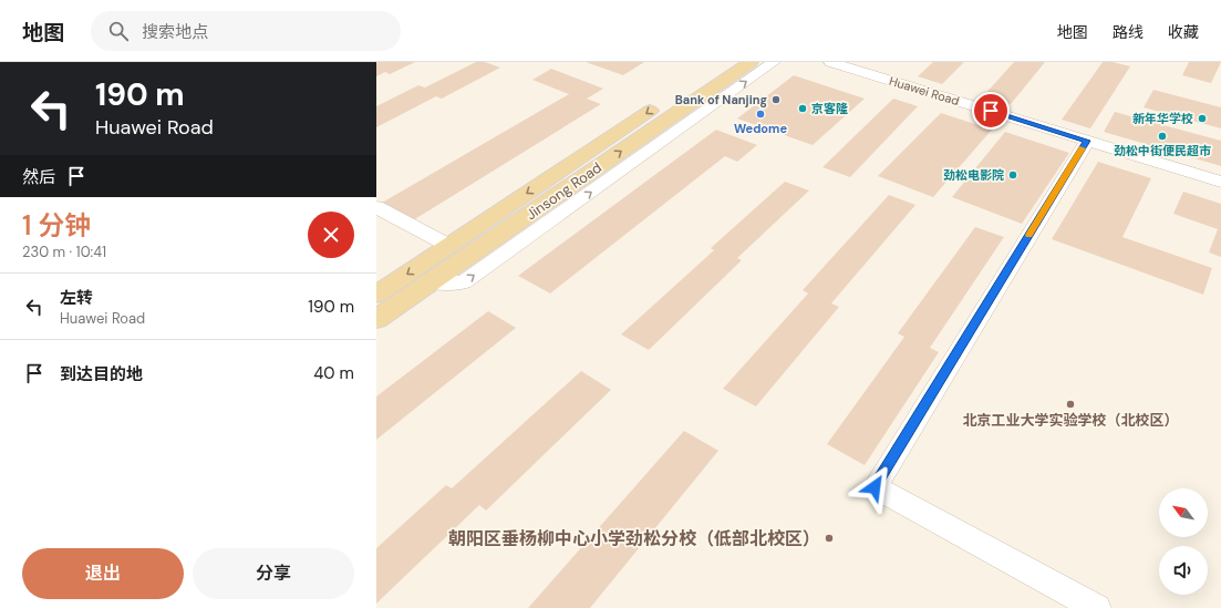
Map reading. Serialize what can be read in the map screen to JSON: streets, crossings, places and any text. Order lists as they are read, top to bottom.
{
  "streets": {
    "main road": ["Jinsong Road"],
    "street": ["Huawei Road"]
  },
  "places": [
    "Bank of Nanjing",
    "京客隆",
    "Wedome",
    "新年华学校",
    "劲松中街便民超市",
    "劲松电影院",
    "北京工业大学实验学校（北校区）",
    "朝阳区垂杨柳中心小学劲松分校（低部北校区）"
  ],
  "north": "top left",
  "page": {
    "header": "地图",
    "search": "搜索地点",
    "nav": ["地图", "路线", "收藏"],
    "turn": ["190 m", "Huawei Road"],
    "then": "然后",
    "heading": ["1 分钟", "230 m · 10:41"],
    "list": [
      {
        "name": "左转",
        "note": "Huawei Road",
        "value": "190 m"
      },
      {
        "name": "到达目的地",
        "value": "40 m"
      }
    ],
    "buttons": ["退出", "分享"]
  }
}
